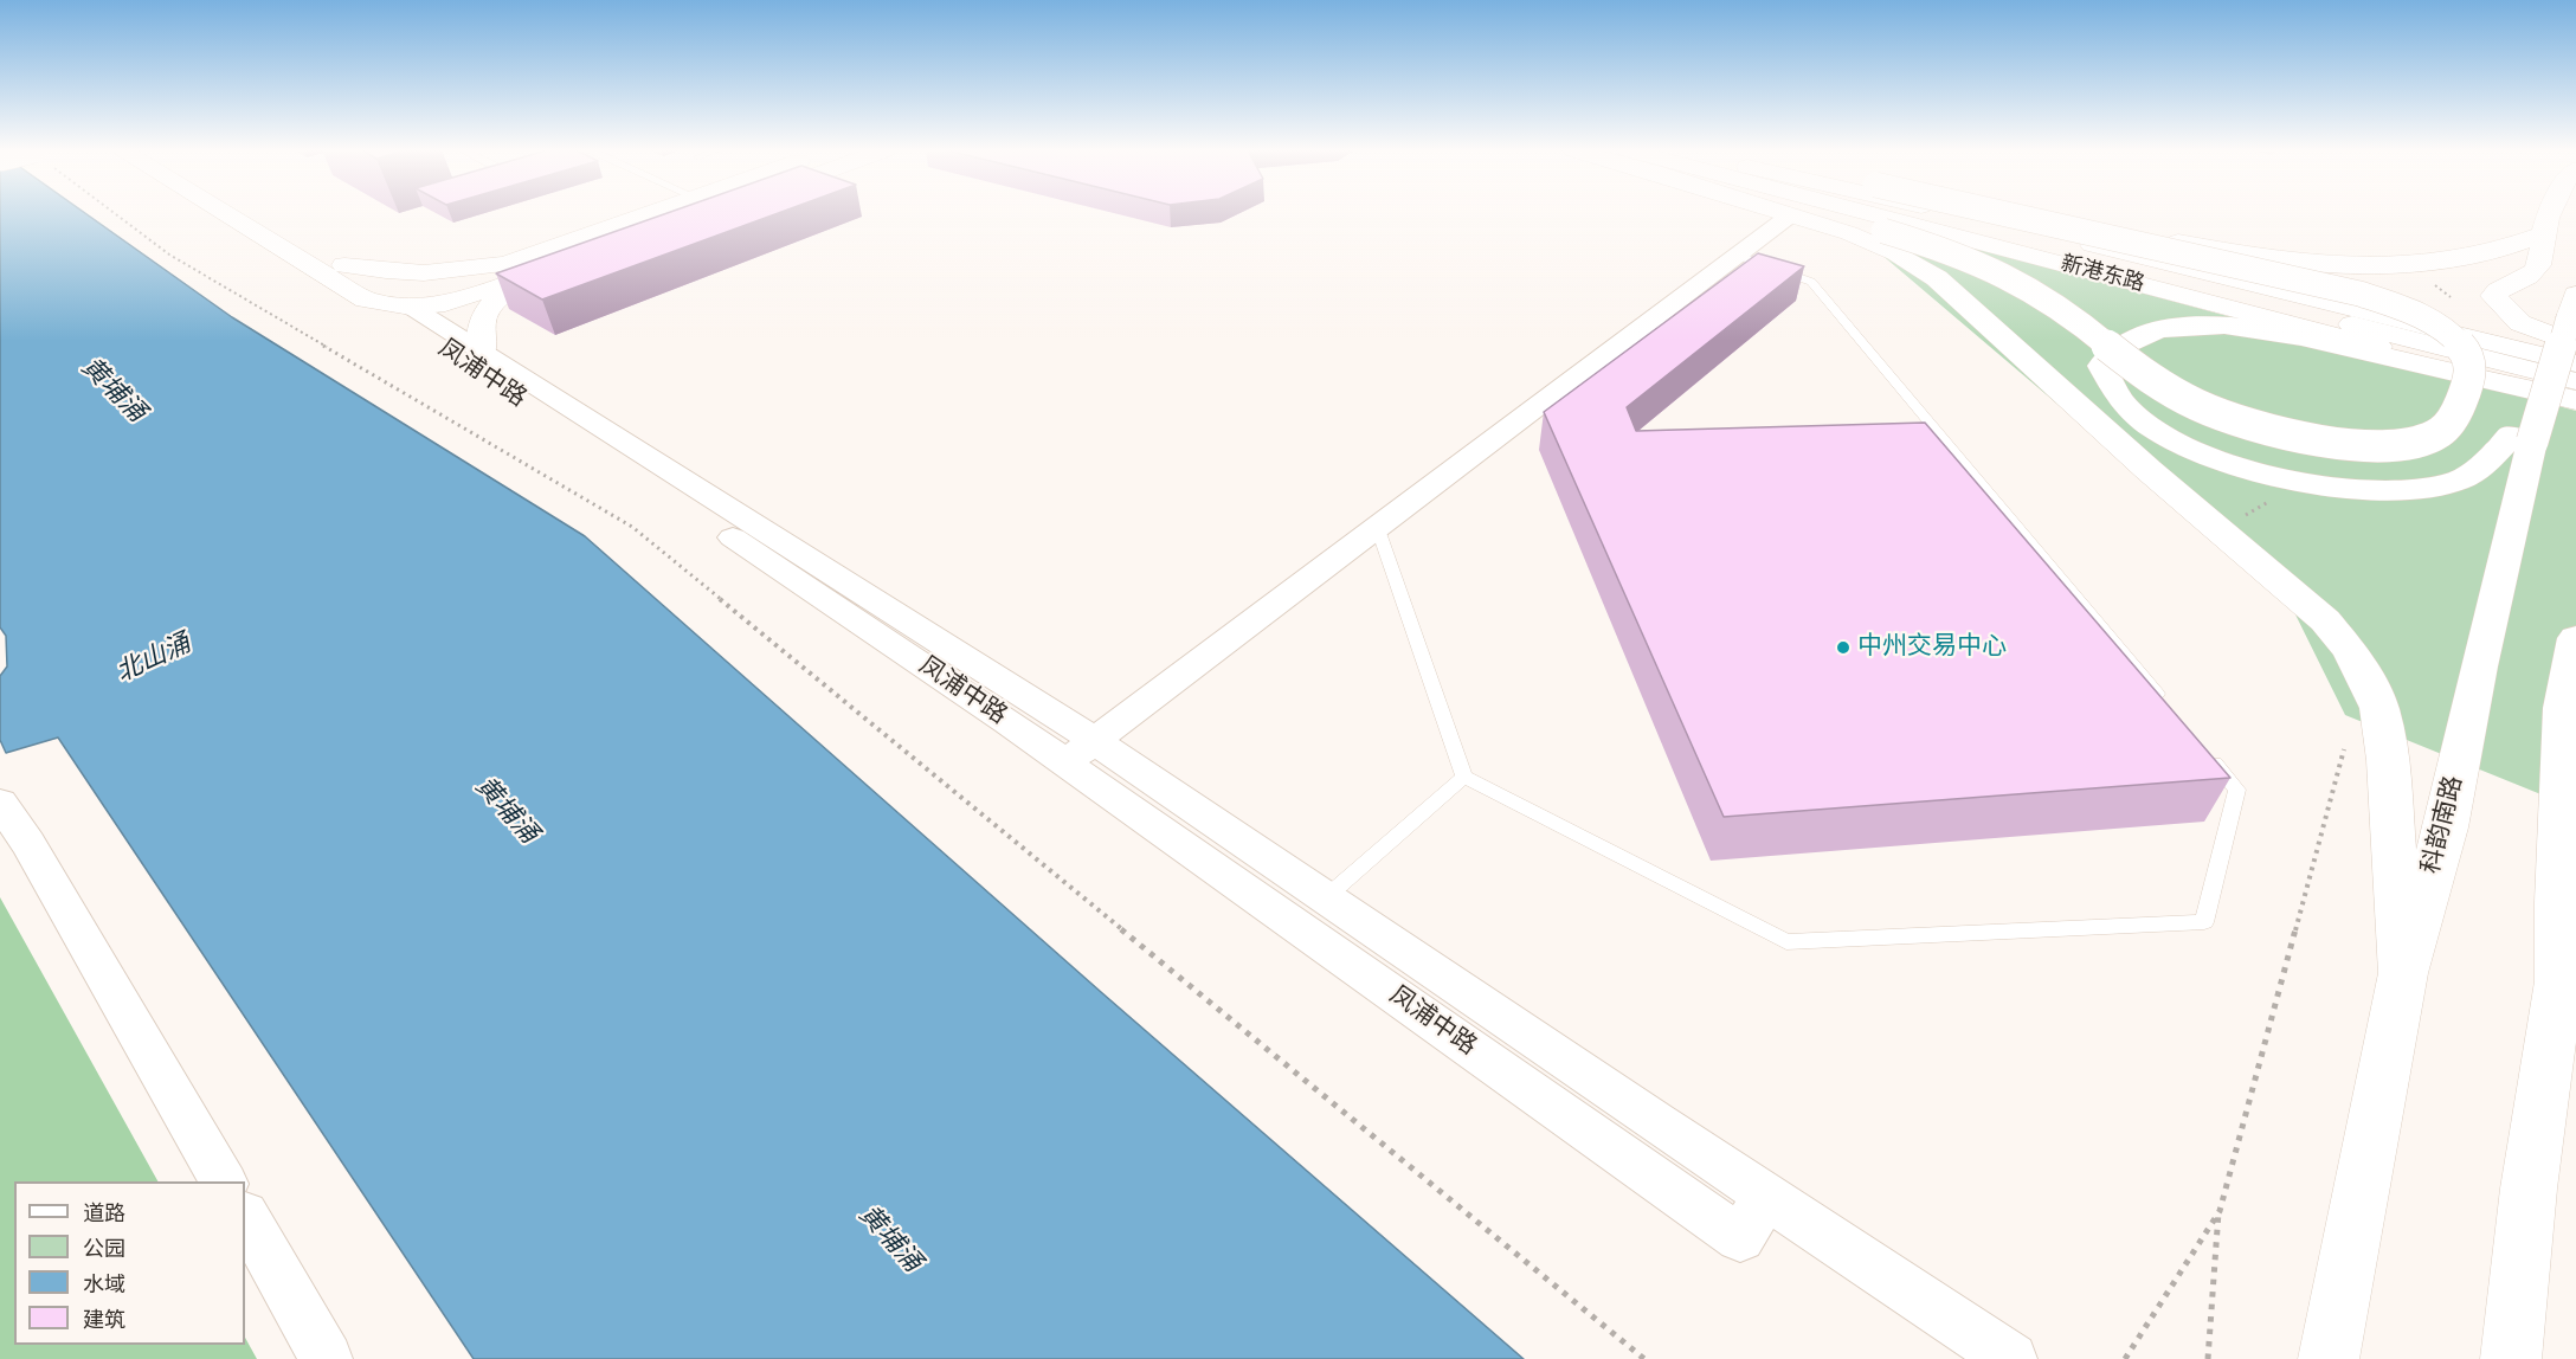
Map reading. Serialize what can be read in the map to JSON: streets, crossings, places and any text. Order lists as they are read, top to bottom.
{
  "streets": {
    "main road": ["新港东路", "凤浦中路", "科韵南路"]
  },
  "water": ["黄埔涌", "北山涌"],
  "places": ["中州交易中心"],
  "legend": [
    "道路",
    "公园",
    "水域",
    "建筑"
  ]
}
